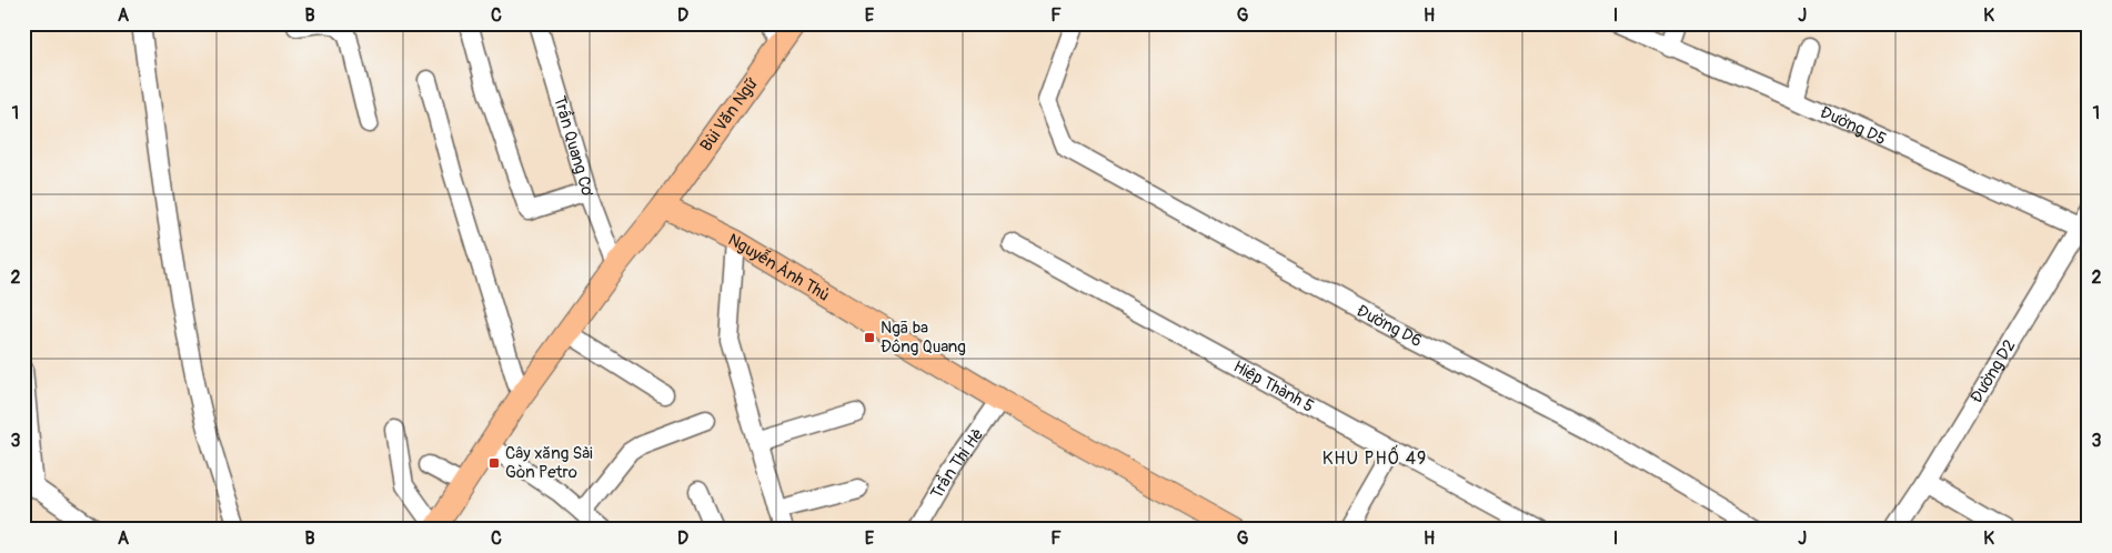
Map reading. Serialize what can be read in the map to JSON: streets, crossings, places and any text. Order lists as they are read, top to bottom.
{
  "streets": {
    "main road": ["Bùi Văn Ngữ", "Nguyễn Ảnh Thủ"],
    "street": [
      "Đường D5",
      "Trần Quang Cơ",
      "Đường D6",
      "Đường D2",
      "Hiệp Thành 5",
      "Trần Thị Hè"
    ]
  },
  "crossings": [
    ["Bùi Văn Ngữ", "Nguyễn Ảnh Thủ"],
    ["Đường D5", "Đường D2"],
    ["Nguyễn Ảnh Thủ", "Trần Thị Hè"]
  ],
  "districts": ["KHU PHỐ 49"],
  "places": {
    "transit": ["Ngã ba Đông Quang", "Cây xăng Sài Gòn Petro"]
  },
  "grid": {
    "columns": [
      "A",
      "B",
      "C",
      "D",
      "E",
      "F",
      "G",
      "H",
      "I",
      "J",
      "K"
    ],
    "rows": ["1", "2", "3"]
  }
}
